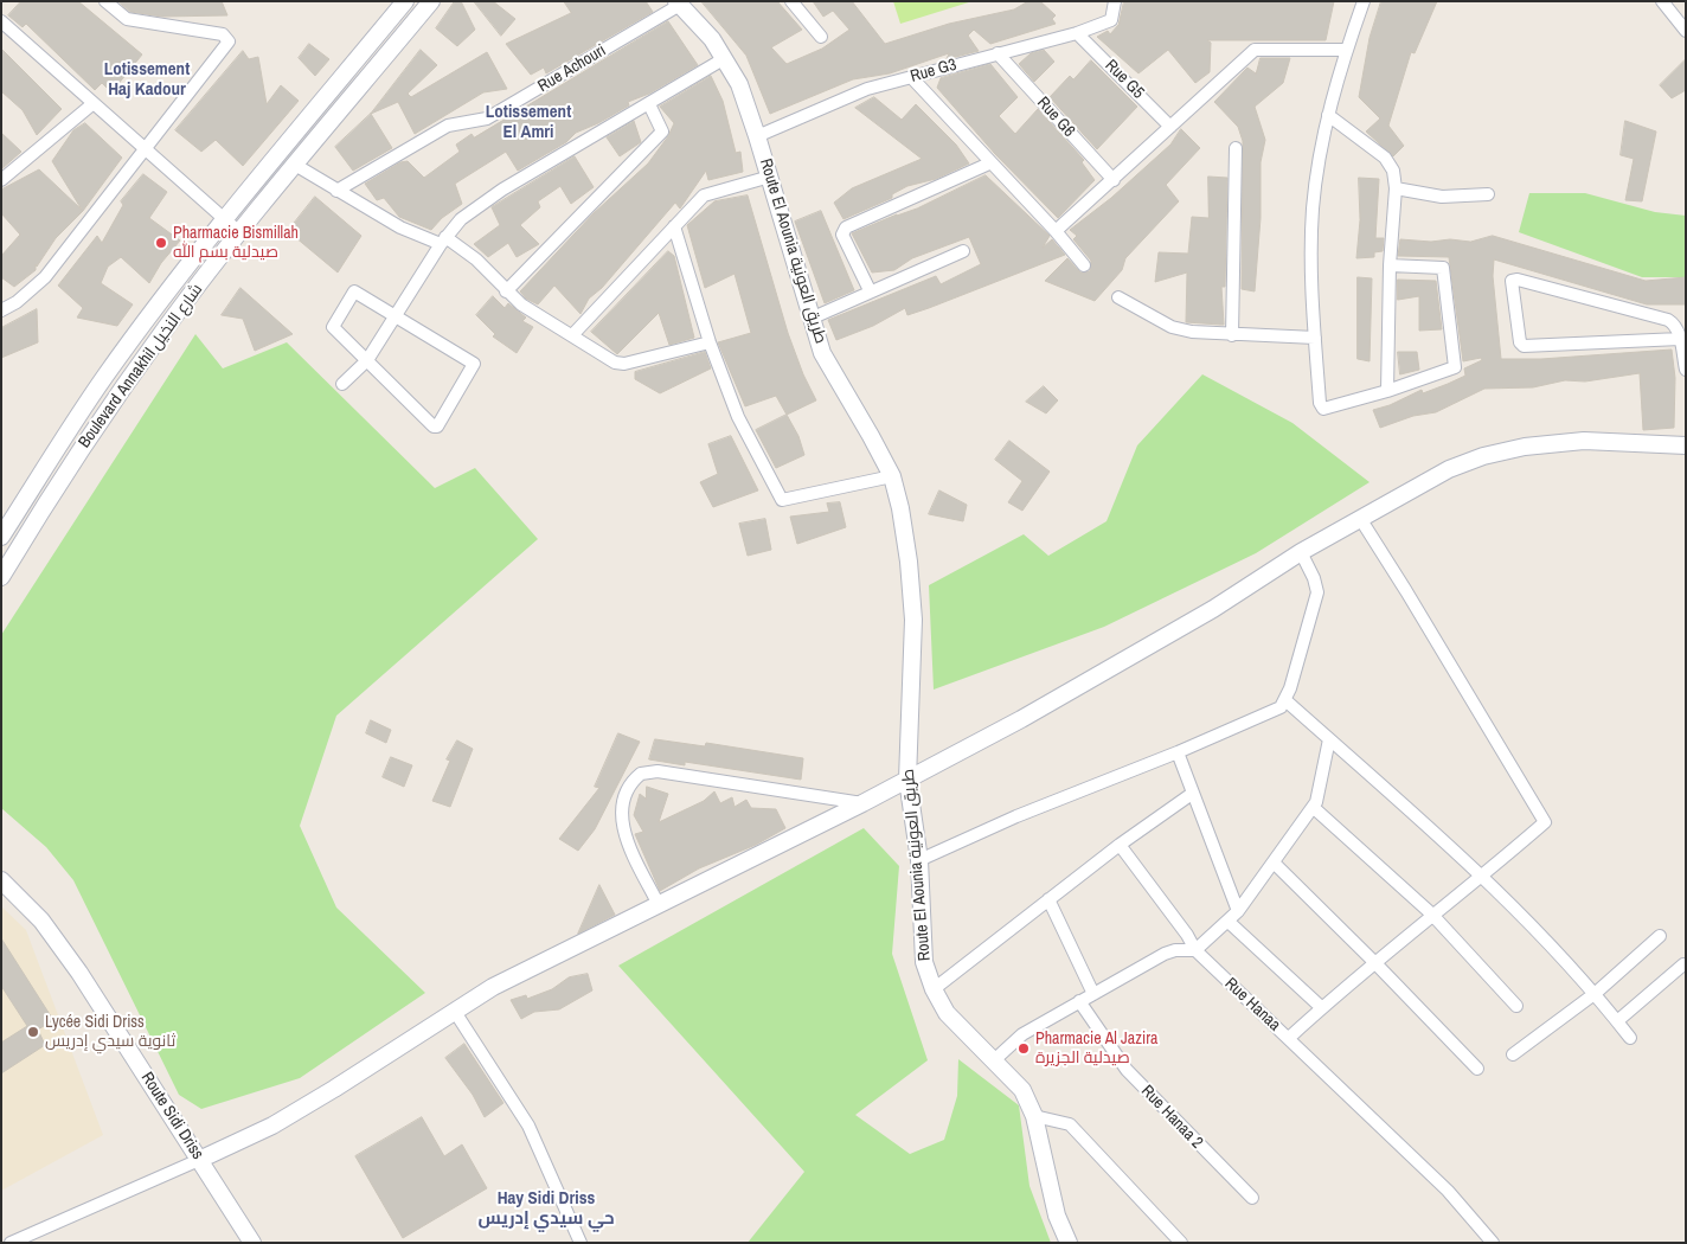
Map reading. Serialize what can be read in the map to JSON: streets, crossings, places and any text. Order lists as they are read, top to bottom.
{
  "streets": {
    "street": [
      "Rue Achouri",
      "Rue G3",
      "Rue G5",
      "Rue G6",
      "Route El Aounia طريق العونية",
      "Boulevard Annakhil شارع النخيل",
      "Rue Hanaa",
      "Route Sidi Driss",
      "Rue Hanaa 2"
    ]
  },
  "crossings": [
    ["Rue Achouri", "Route El Aounia طريق العونية"],
    ["Rue G3", "Rue G5"],
    ["Rue G3", "Rue G6"],
    ["Rue G3", "Route El Aounia طريق العونية"]
  ],
  "districts": ["Lotissement Haj Kadour", "Lotissement El Amri", "Hay Sidi Driss حي سيدي إدريس"],
  "places": ["Pharmacie Bismillah صيدلية بسم الله", "Lycée Sidi Driss ثانوية سيدي إدريس", "Pharmacie Al Jazira صيدلية الجزيرة"]
}
